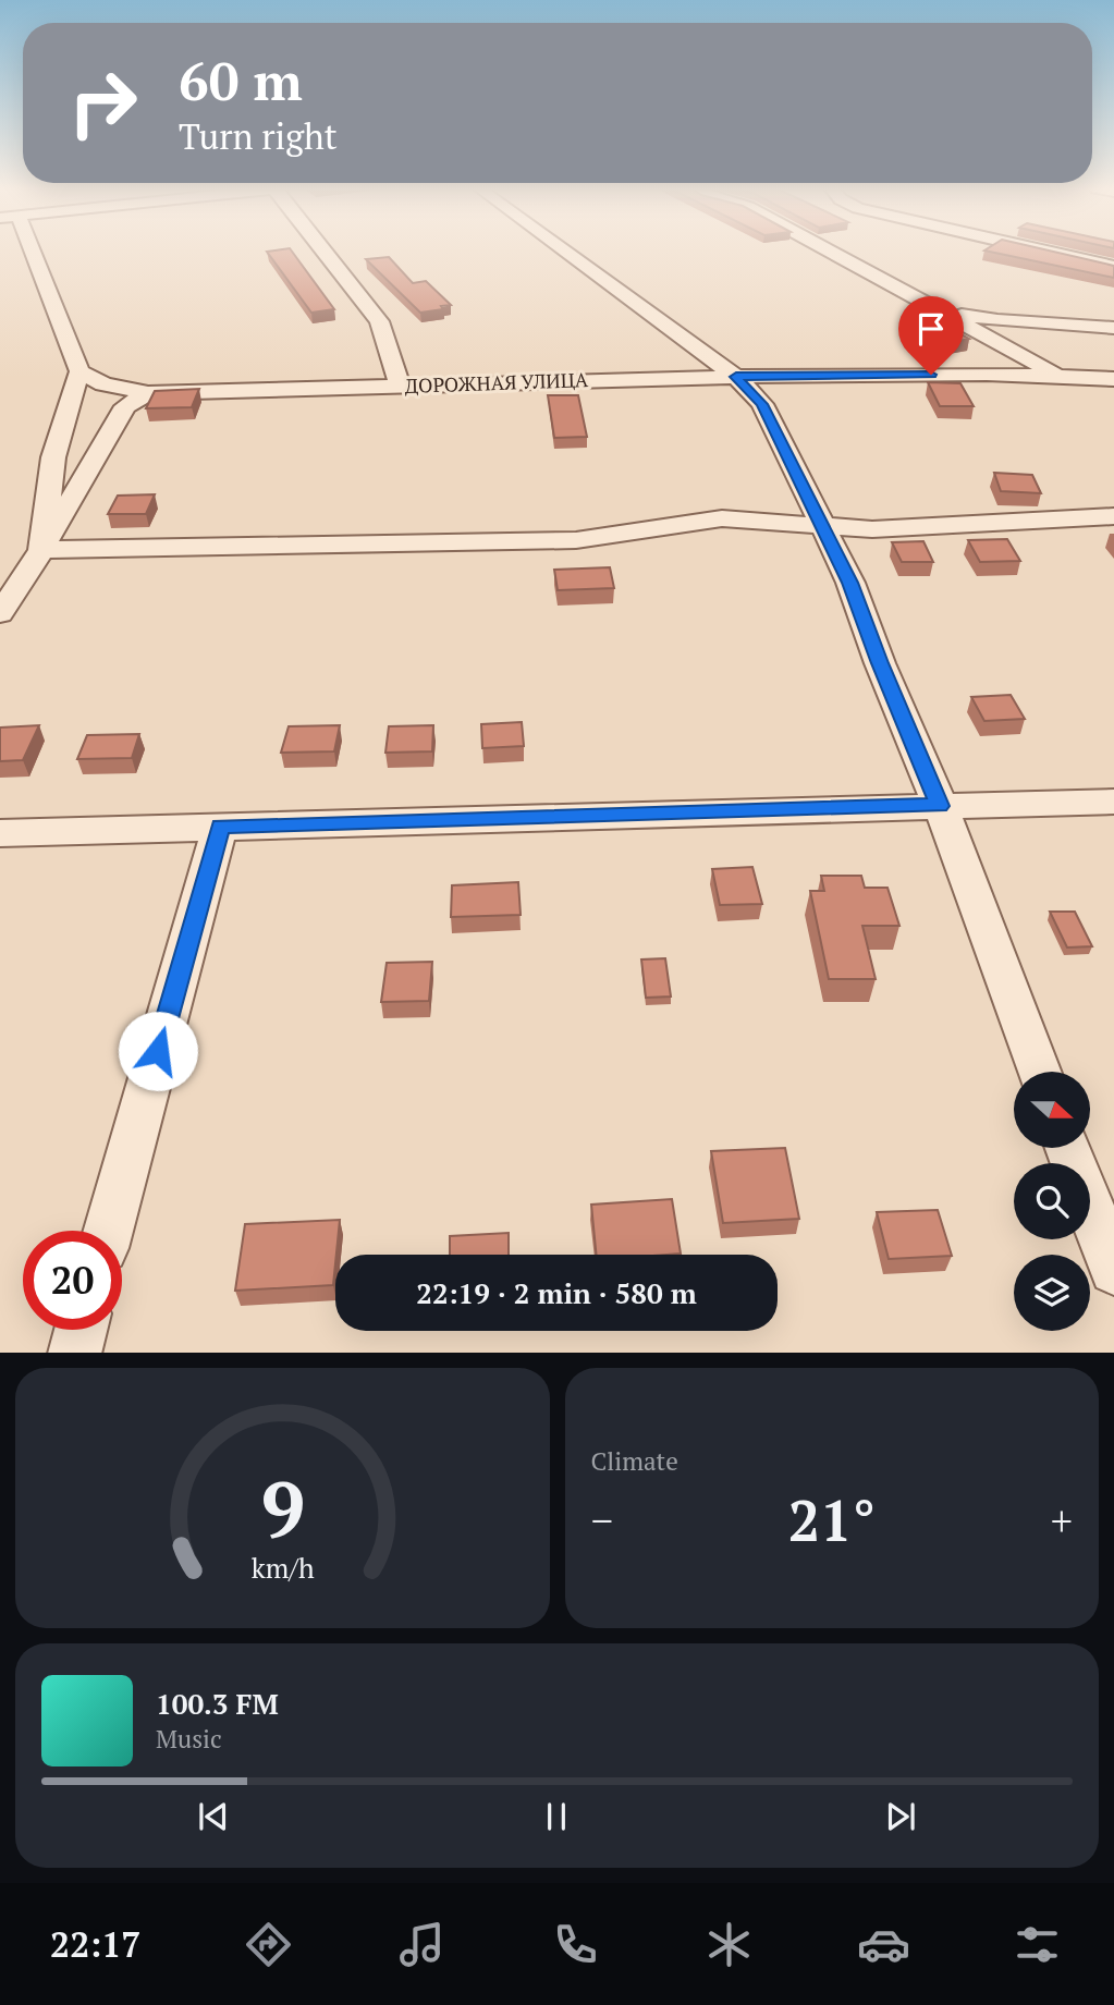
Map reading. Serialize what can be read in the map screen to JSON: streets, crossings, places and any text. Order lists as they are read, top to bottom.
{
  "streets": {
    "street": ["ДОРОЖНАЯ УЛИЦА"]
  },
  "north": "right",
  "page": {
    "turn": ["60 m", "Turn right"],
    "limit": "20",
    "trip": "22:19 · 2 min · 580 m",
    "tile": "Climate",
    "heat": ["−", "21°", "+"],
    "song": ["100.3 FM", "Music"],
    "tabs": "22:17",
    "gauge": ["9", "km/h"]
  }
}
